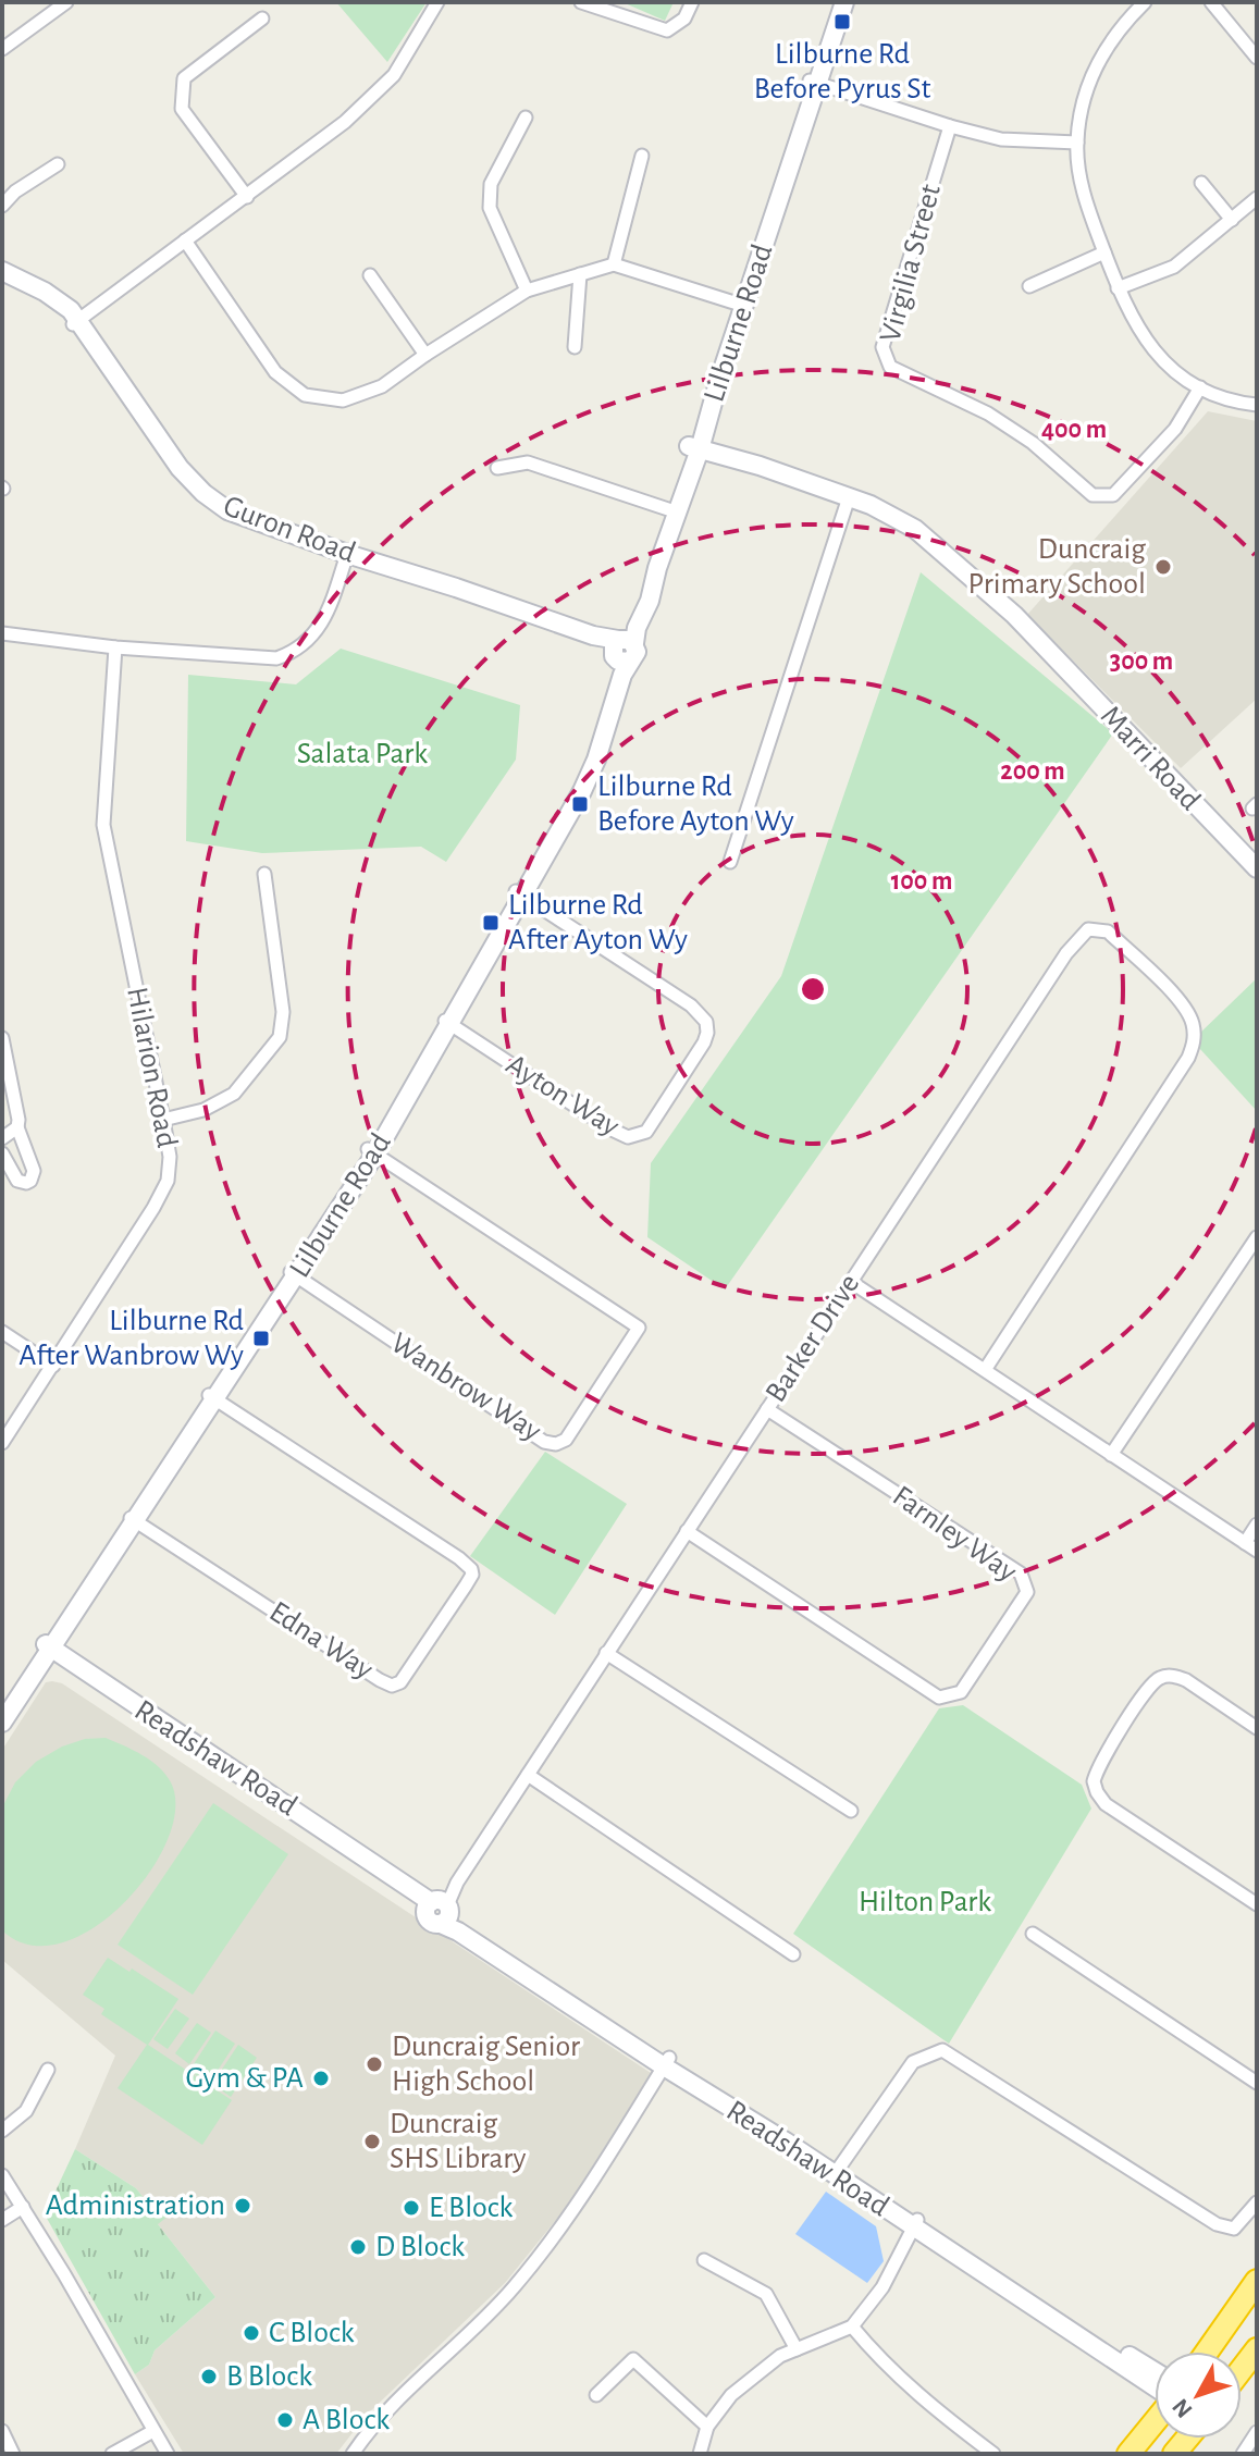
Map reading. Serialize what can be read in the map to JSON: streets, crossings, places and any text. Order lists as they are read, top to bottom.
{
  "streets": {
    "street": [
      "Virgilia Street",
      "Lilburne Road",
      "Guron Road",
      "Marri Road",
      "Hilarion Road",
      "Ayton Way",
      "Barker Drive",
      "Wanbrow Way",
      "Farnley Way",
      "Edna Way",
      "Readshaw Road"
    ]
  },
  "crossings": [
    ["Lilburne Road", "Guron Road"],
    ["Lilburne Road", "Marri Road"],
    ["Lilburne Road", "Ayton Way"],
    ["Lilburne Road", "Wanbrow Way"],
    ["Lilburne Road", "Edna Way"],
    ["Lilburne Road", "Readshaw Road"],
    ["Barker Drive", "Farnley Way"],
    ["Barker Drive", "Readshaw Road"]
  ],
  "parks": ["Salata Park", "Hilton Park"],
  "places": {
    "transit": [
      "Lilburne Rd Before Pyrus St",
      "Lilburne Rd Before Ayton Wy",
      "Lilburne Rd After Ayton Wy",
      "Lilburne Rd After Wanbrow Wy"
    ],
    "other": [
      "Duncraig Primary School",
      "Duncraig Senior High School",
      "Gym & PA",
      "Duncraig SHS Library",
      "Administration",
      "E Block",
      "D Block",
      "C Block",
      "B Block",
      "A Block"
    ]
  },
  "north": "bottom left",
  "rings": [
    "400 m",
    "300 m",
    "200 m",
    "100 m"
  ]
}
